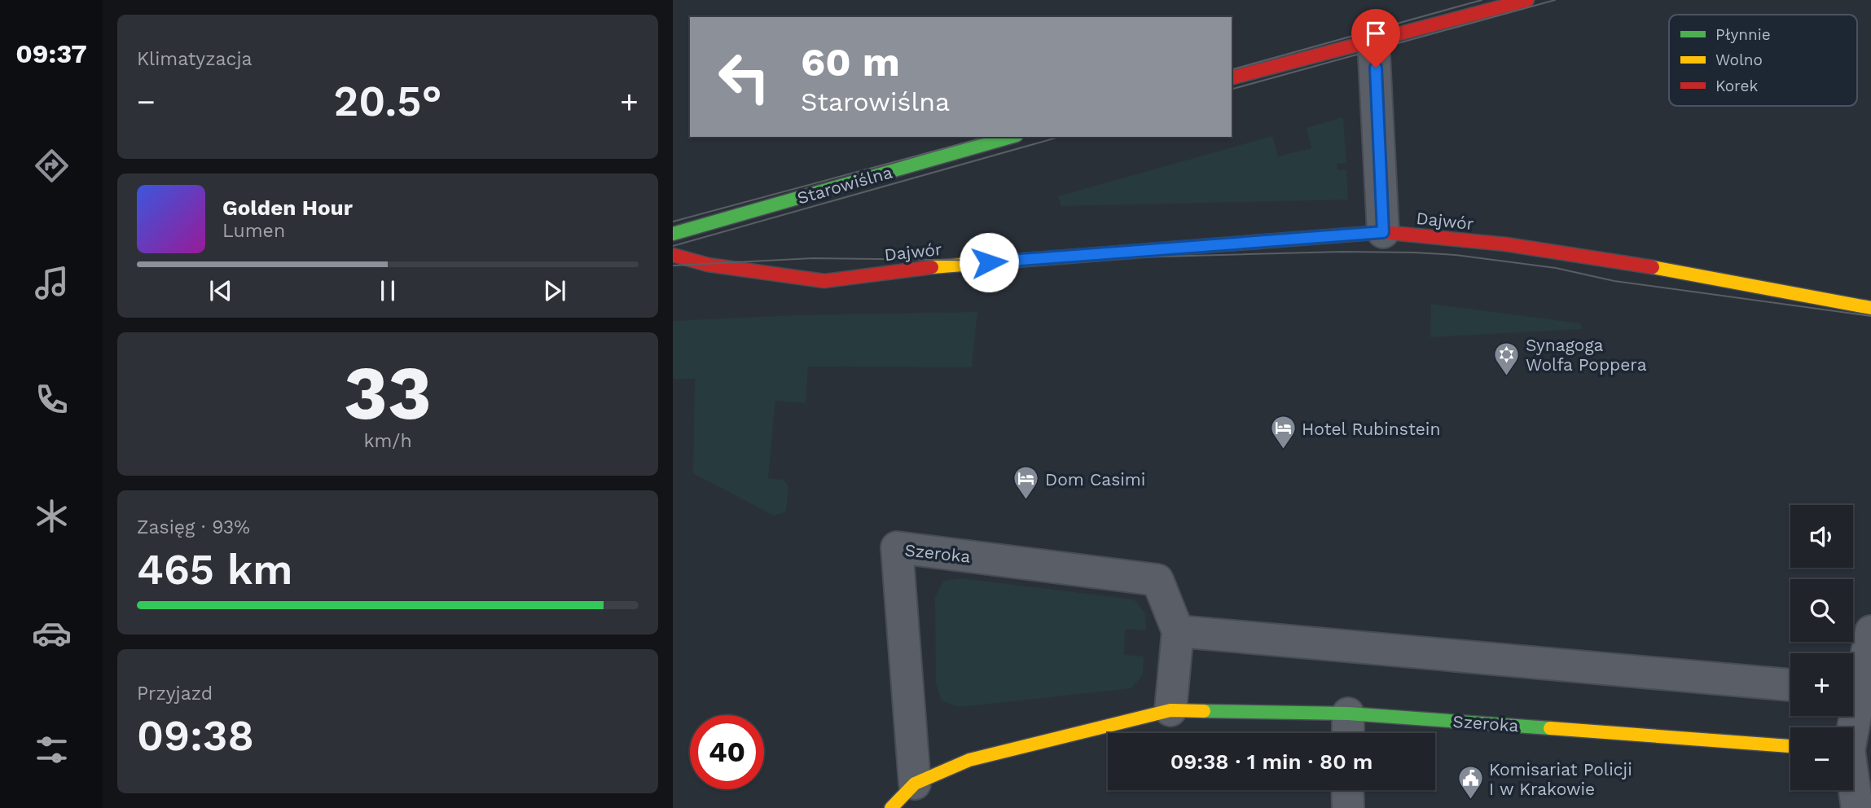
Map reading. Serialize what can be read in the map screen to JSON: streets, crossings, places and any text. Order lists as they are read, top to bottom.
{
  "streets": {
    "street": ["Starowiślna", "Dajwór", "Szeroka"]
  },
  "places": {
    "synagogue": ["Synagoga Wolfa Poppera"],
    "hotel": ["Hotel Rubinstein", "Dom Casimi"],
    "public building": ["Komisariat Policji I w Krakowie"]
  },
  "legend": ["Płynnie", "Wolno", "Korek"],
  "page": {
    "tabs": "09:37",
    "tile": [
      "Klimatyzacja",
      ["33", "km/h"],
      ["Zasięg · 93%", "465 km"],
      ["Przyjazd", "09:38"]
    ],
    "turn": ["60 m", "Starowiślna"],
    "heat": ["−", "20.5°", "+"],
    "song": ["Golden Hour", "Lumen"],
    "map_buttons": ["+", "−"],
    "limit": "40",
    "trip": "09:38 · 1 min · 80 m"
  }
}
